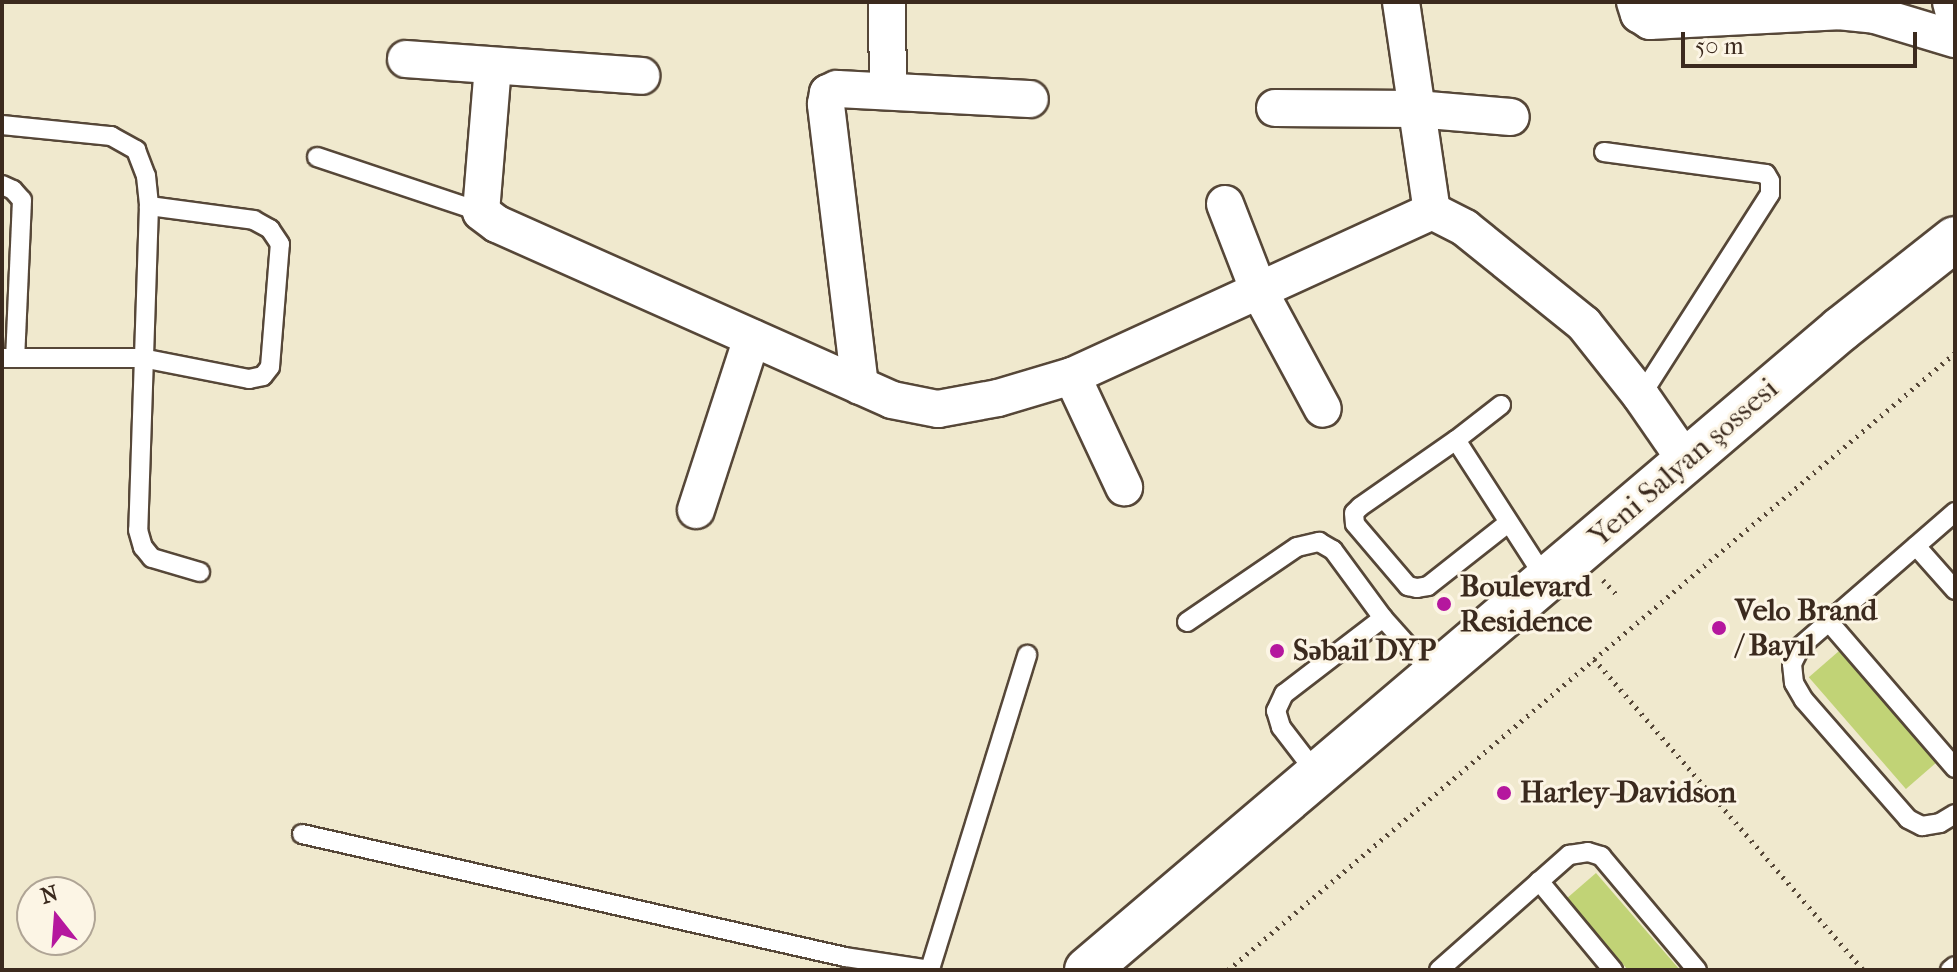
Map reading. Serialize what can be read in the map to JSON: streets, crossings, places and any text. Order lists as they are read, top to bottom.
{
  "streets": {
    "highway": ["Yeni Salyan şossesi"]
  },
  "places": [
    "Boulevard Residence",
    "Velo Brand / Bayıl",
    "Səbail DYP",
    "Harley-Davidson"
  ],
  "scale_bar": "50 m",
  "north": "top"
}
